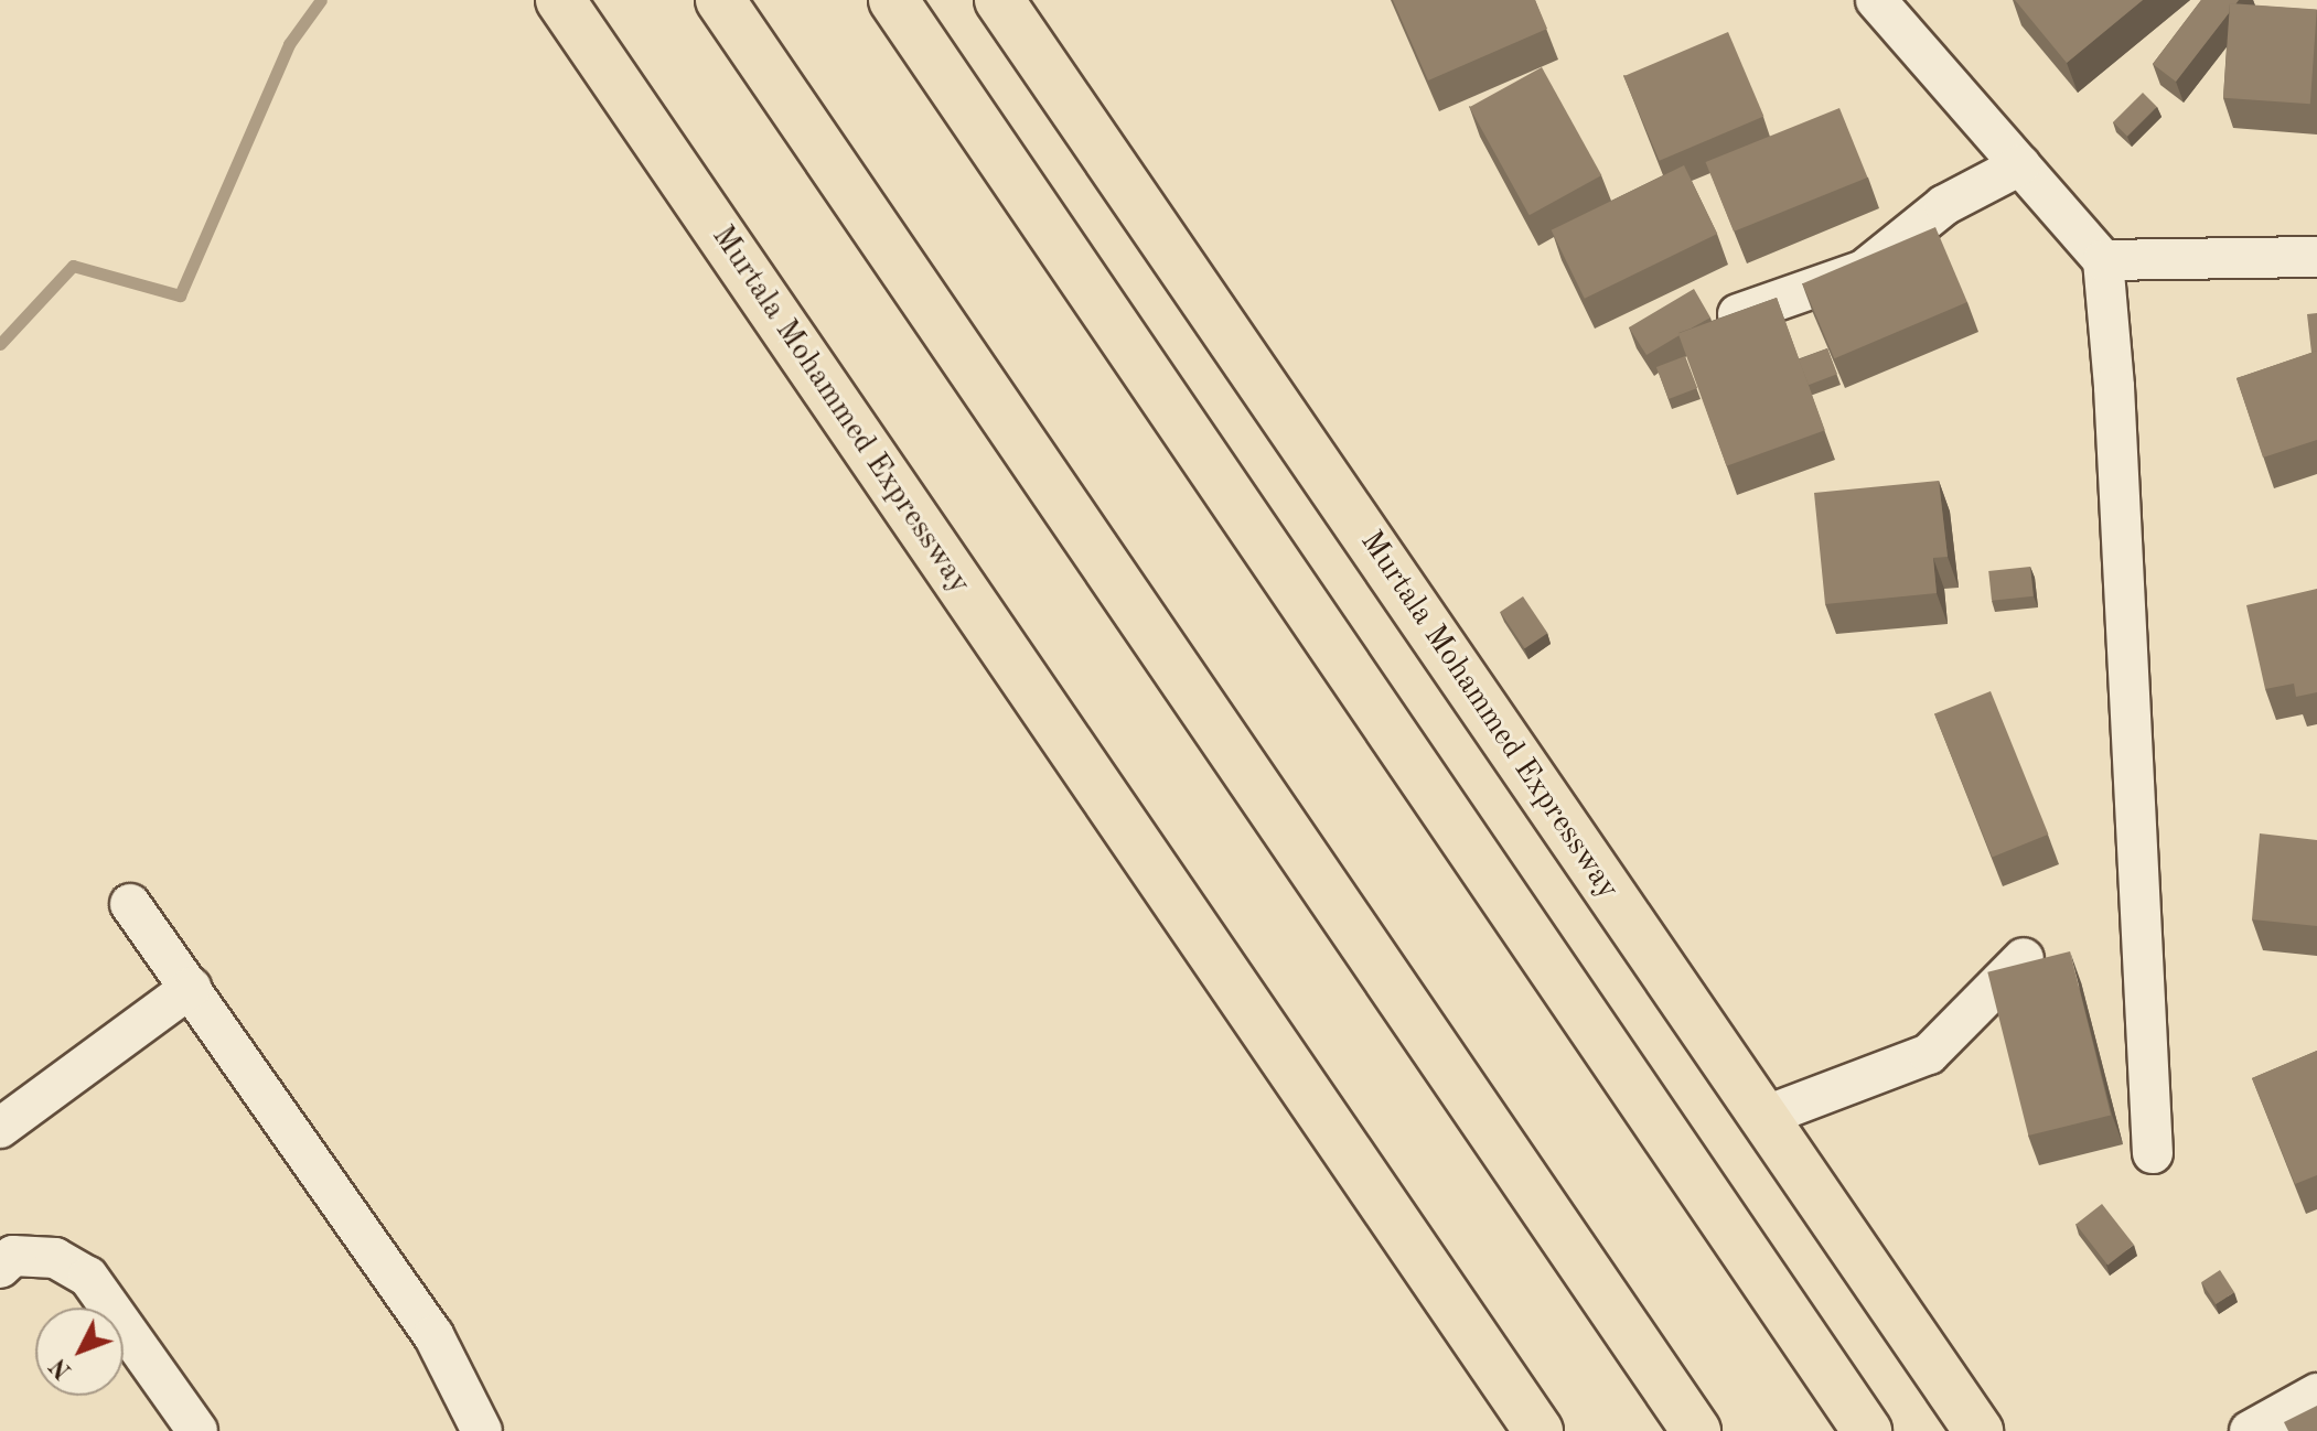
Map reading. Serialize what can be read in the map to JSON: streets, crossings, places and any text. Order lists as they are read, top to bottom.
{
  "streets": {
    "highway": ["Murtala Mohammed Expressway"]
  },
  "north": "bottom left"
}
